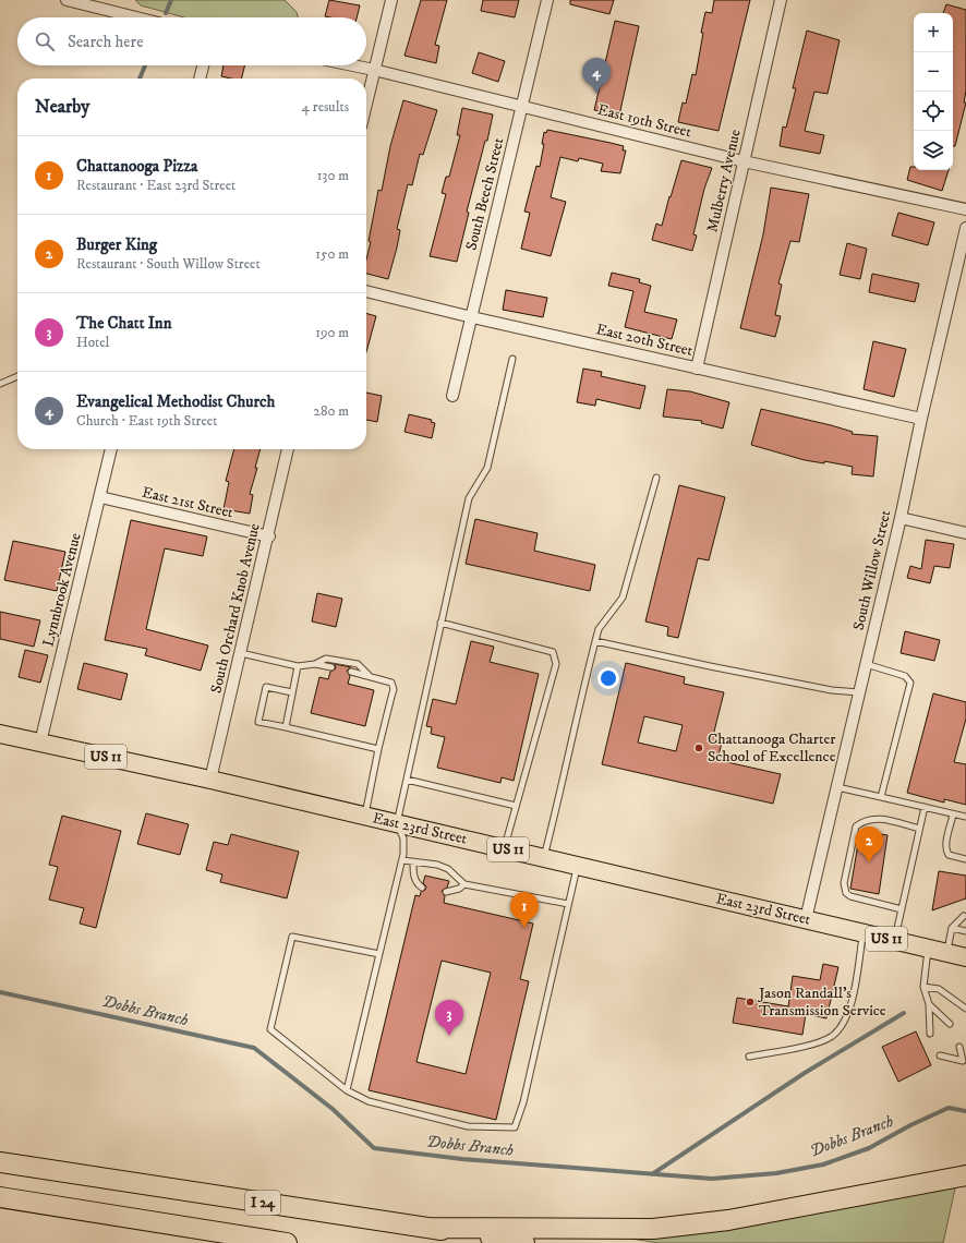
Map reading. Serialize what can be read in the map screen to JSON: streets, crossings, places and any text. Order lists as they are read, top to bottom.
{
  "streets": {
    "highway": ["I 24"],
    "main road": ["US 11", "East 23rd Street"],
    "street": [
      "East 19th Street",
      "Mulberry Avenue",
      "South Beech Street",
      "East 20th Street",
      "East 21st Street",
      "South Willow Street",
      "Lynnbrook Avenue",
      "South Orchard Knob Avenue"
    ]
  },
  "crossings": [
    ["East 19th Street", "Mulberry Avenue"],
    ["East 19th Street", "South Beech Street"],
    ["Mulberry Avenue", "East 20th Street"],
    ["South Beech Street", "East 20th Street"],
    ["East 20th Street", "South Willow Street"],
    ["East 21st Street", "Lynnbrook Avenue"],
    ["East 21st Street", "South Orchard Knob Avenue"],
    ["South Willow Street", "East 23rd Street"],
    ["Lynnbrook Avenue", "East 23rd Street"],
    ["South Orchard Knob Avenue", "East 23rd Street"]
  ],
  "water": ["Dobbs Branch"],
  "places": ["Chattanooga Charter School of Excellence", "Jason Randall's Transmission Service"],
  "page": {
    "map_buttons": ["+", "−"],
    "search": "Search here",
    "pins": [
      "4",
      "2",
      "1",
      "3"
    ],
    "heading": ["Nearby", "4 results"],
    "list": [
      {
        "mark": "1",
        "name": "Chattanooga Pizza",
        "note": "Restaurant · East 23rd Street",
        "value": "130 m"
      },
      {
        "mark": "2",
        "name": "Burger King",
        "note": "Restaurant · South Willow Street",
        "value": "150 m"
      },
      {
        "mark": "3",
        "name": "The Chatt Inn",
        "note": "Hotel",
        "value": "190 m"
      },
      {
        "mark": "4",
        "name": "Evangelical Methodist Church",
        "note": "Church · East 19th Street",
        "value": "280 m"
      }
    ]
  }
}
